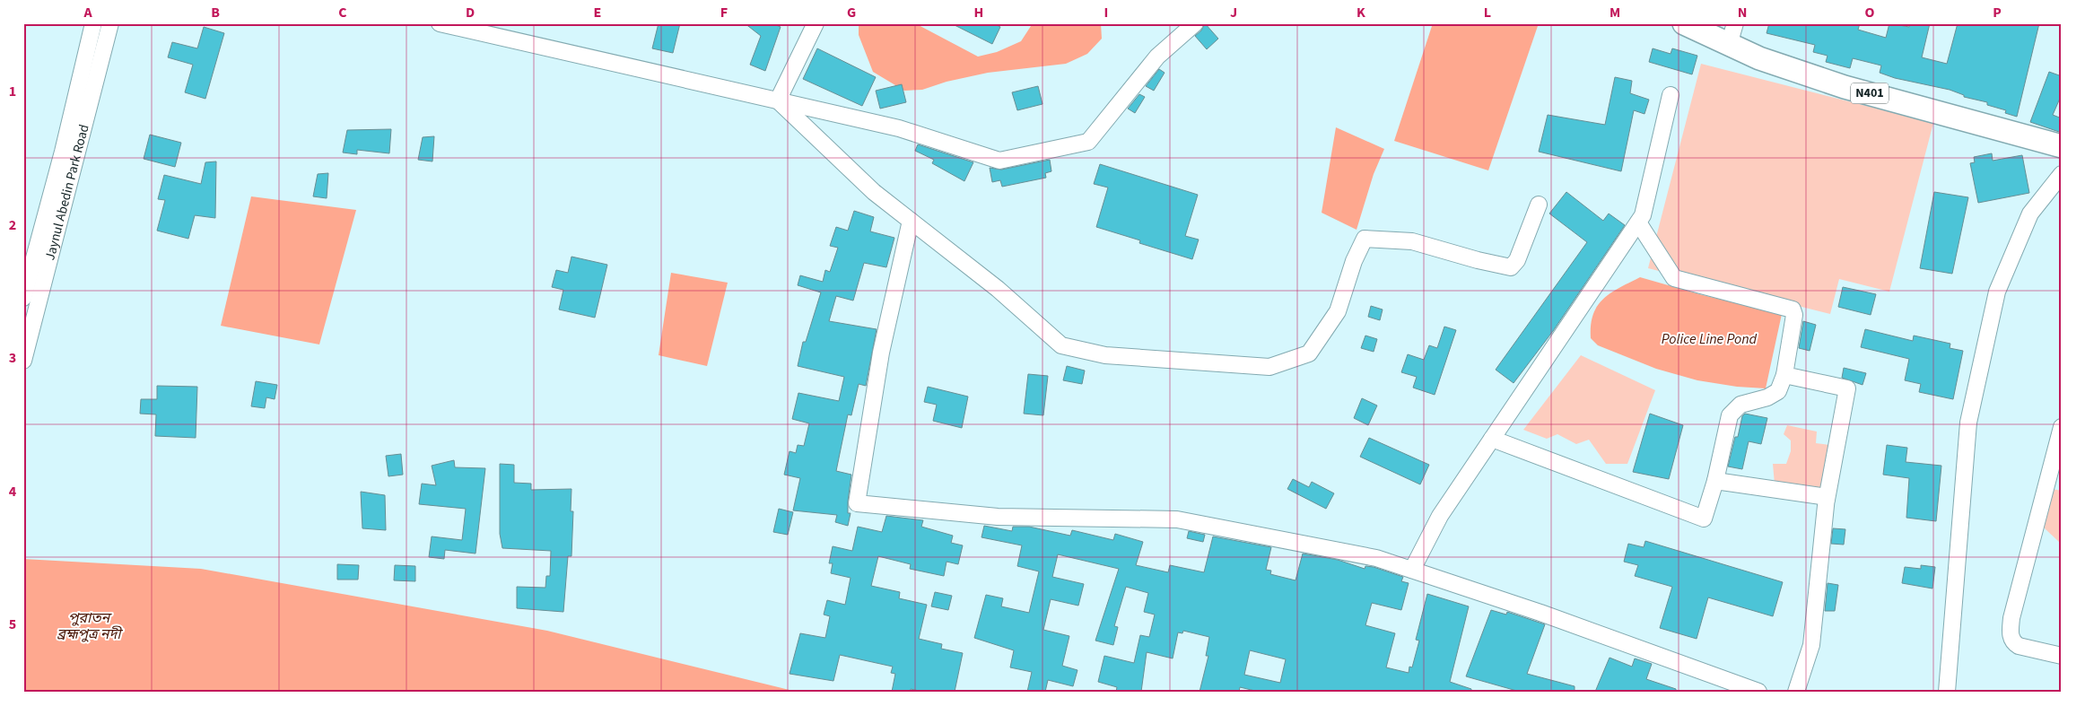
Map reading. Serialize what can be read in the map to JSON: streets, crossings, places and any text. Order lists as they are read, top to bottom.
{
  "streets": {
    "highway": ["N401"],
    "street": ["Jaynul Abedin Park Road"]
  },
  "water": ["Police Line Pond", "পুরাতন ব্রহ্মপুত্র নদী"],
  "grid": {
    "columns": [
      "A",
      "B",
      "C",
      "D",
      "E",
      "F",
      "G",
      "H",
      "I",
      "J",
      "K",
      "L",
      "M",
      "N",
      "O",
      "P"
    ],
    "rows": [
      "1",
      "2",
      "3",
      "4",
      "5"
    ]
  }
}
